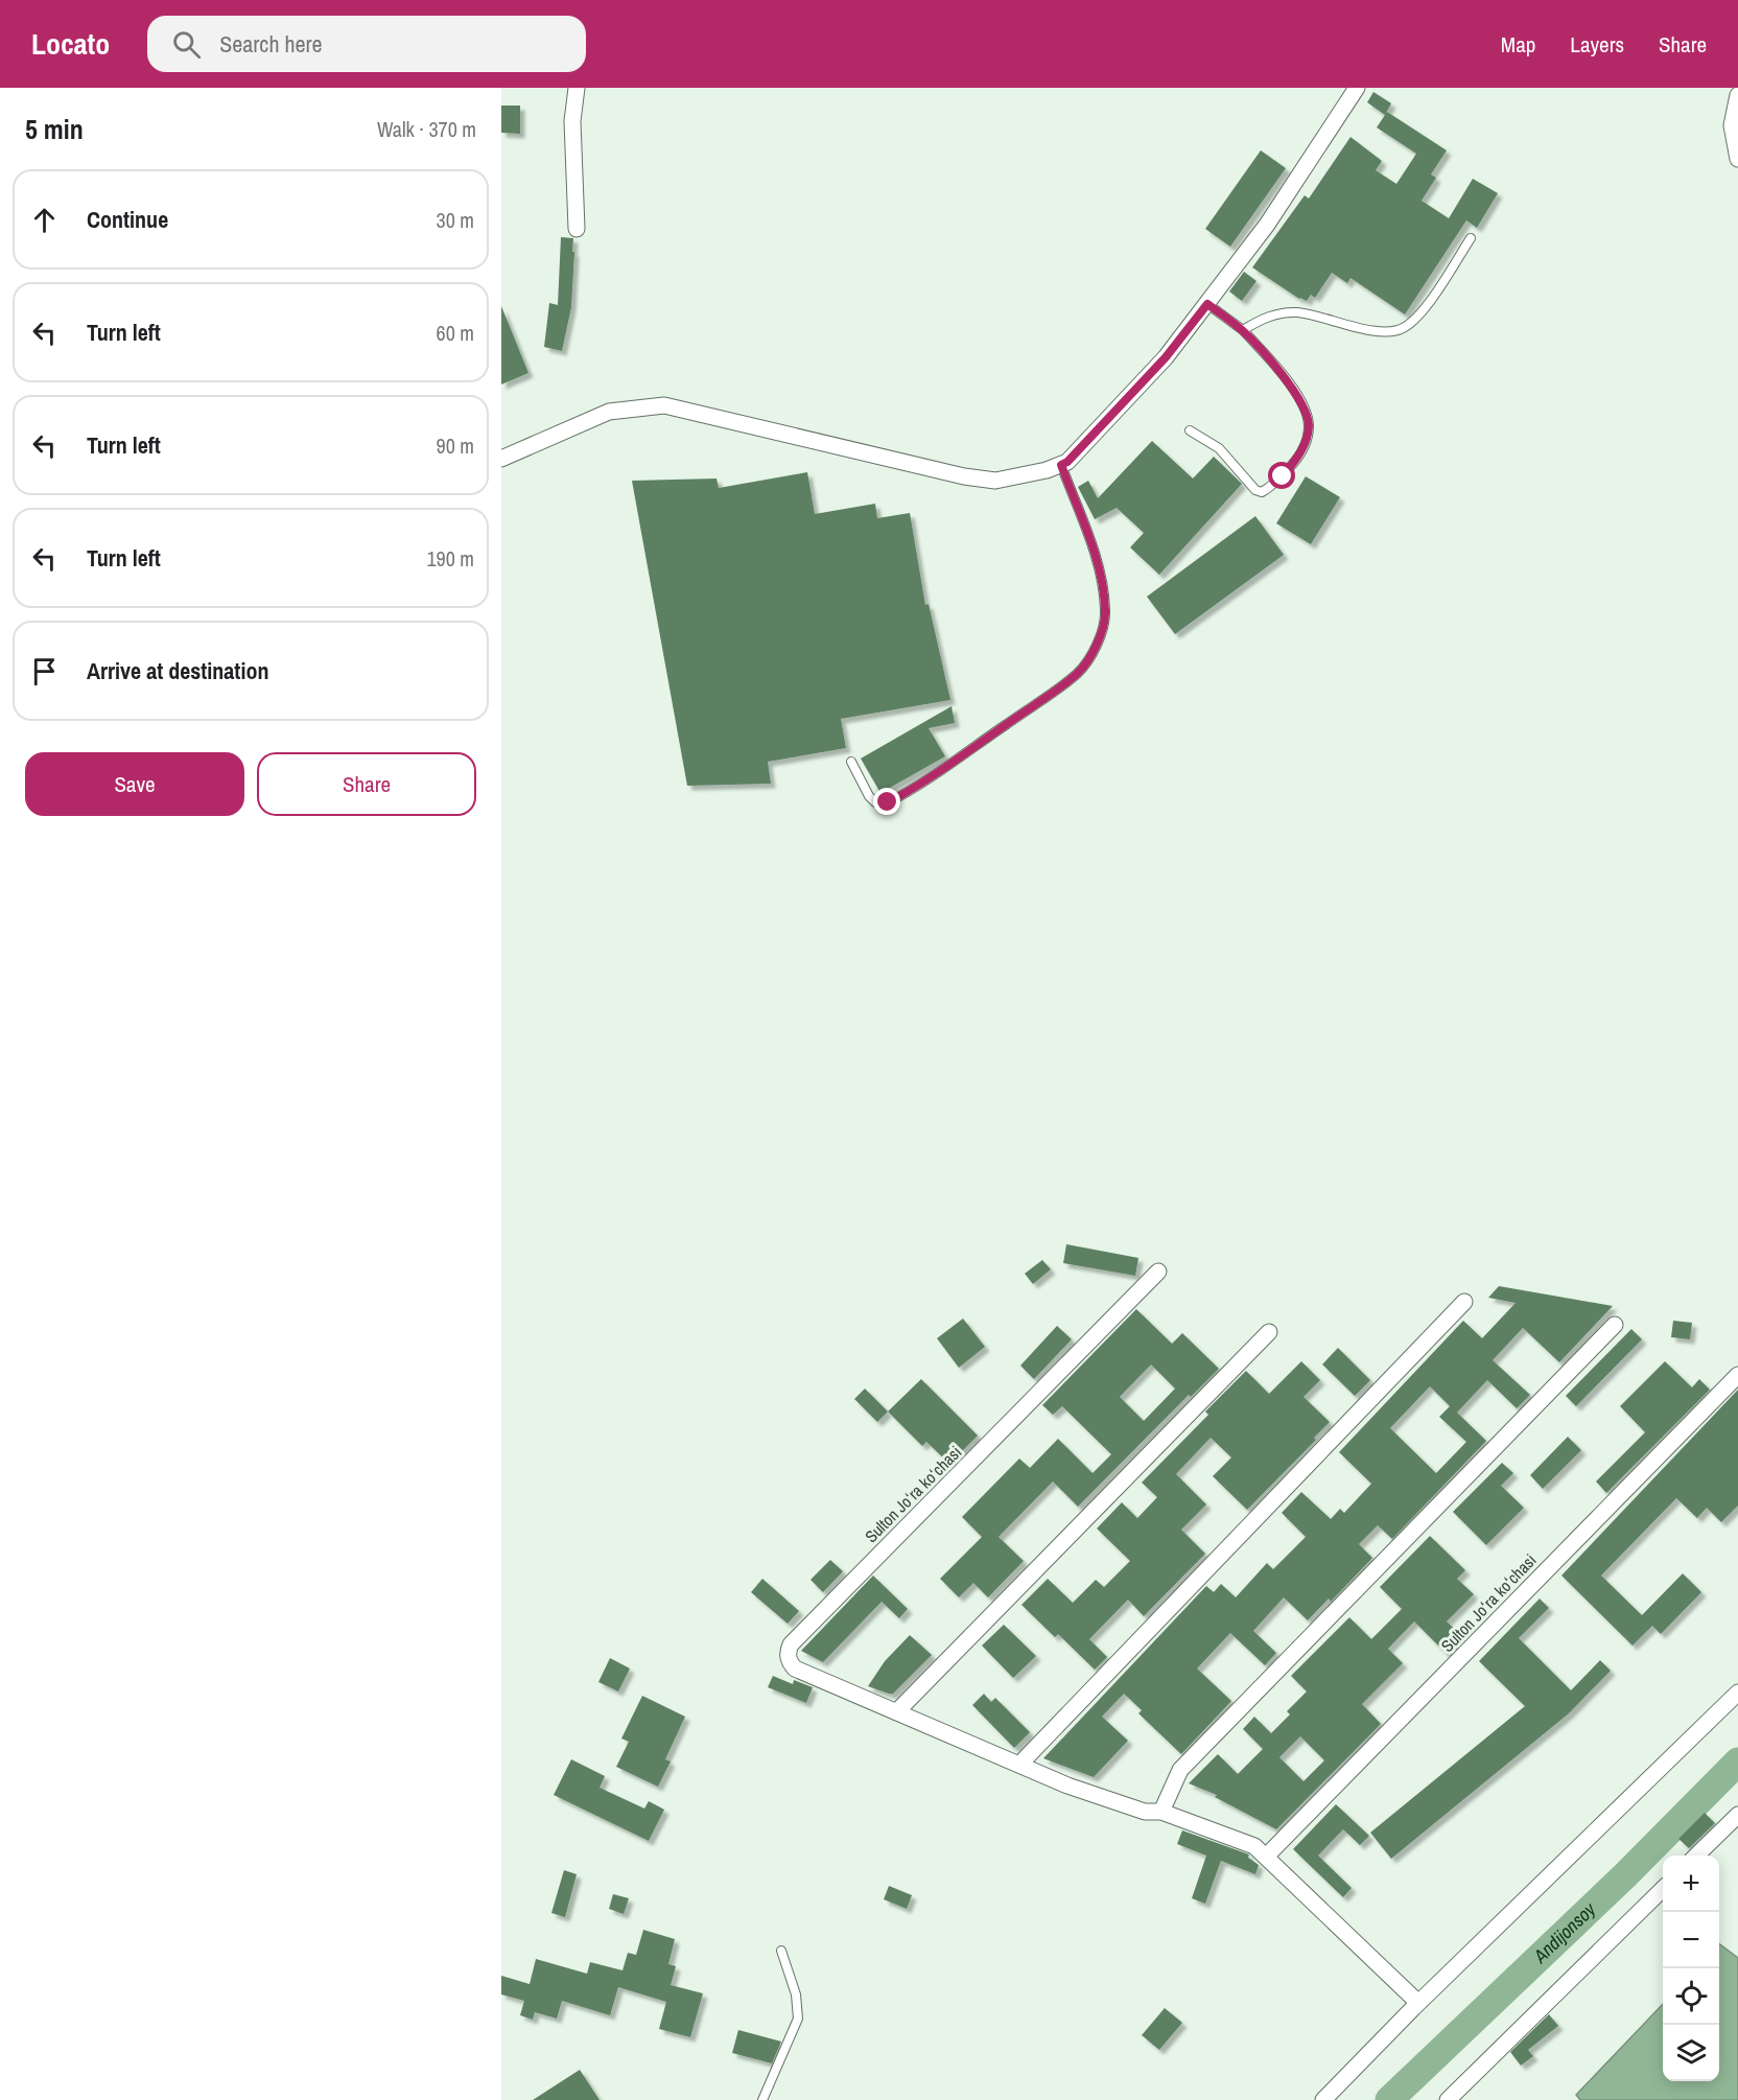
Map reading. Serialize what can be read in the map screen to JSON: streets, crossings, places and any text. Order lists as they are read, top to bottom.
{
  "streets": {
    "street": ["Sulton Joʻra koʻchasi"]
  },
  "water": ["Andijonsoy"],
  "page": {
    "header": "Locato",
    "search": "Search here",
    "nav": ["Map", "Layers", "Share"],
    "heading": ["5 min", "Walk · 370 m"],
    "list": [
      ["Continue", "30 m"],
      ["Turn left", "60 m"],
      ["Turn left", "90 m"],
      ["Turn left", "190 m"],
      "Arrive at destination"
    ],
    "buttons": ["Save", "Share"],
    "map_buttons": ["+", "−"]
  }
}
